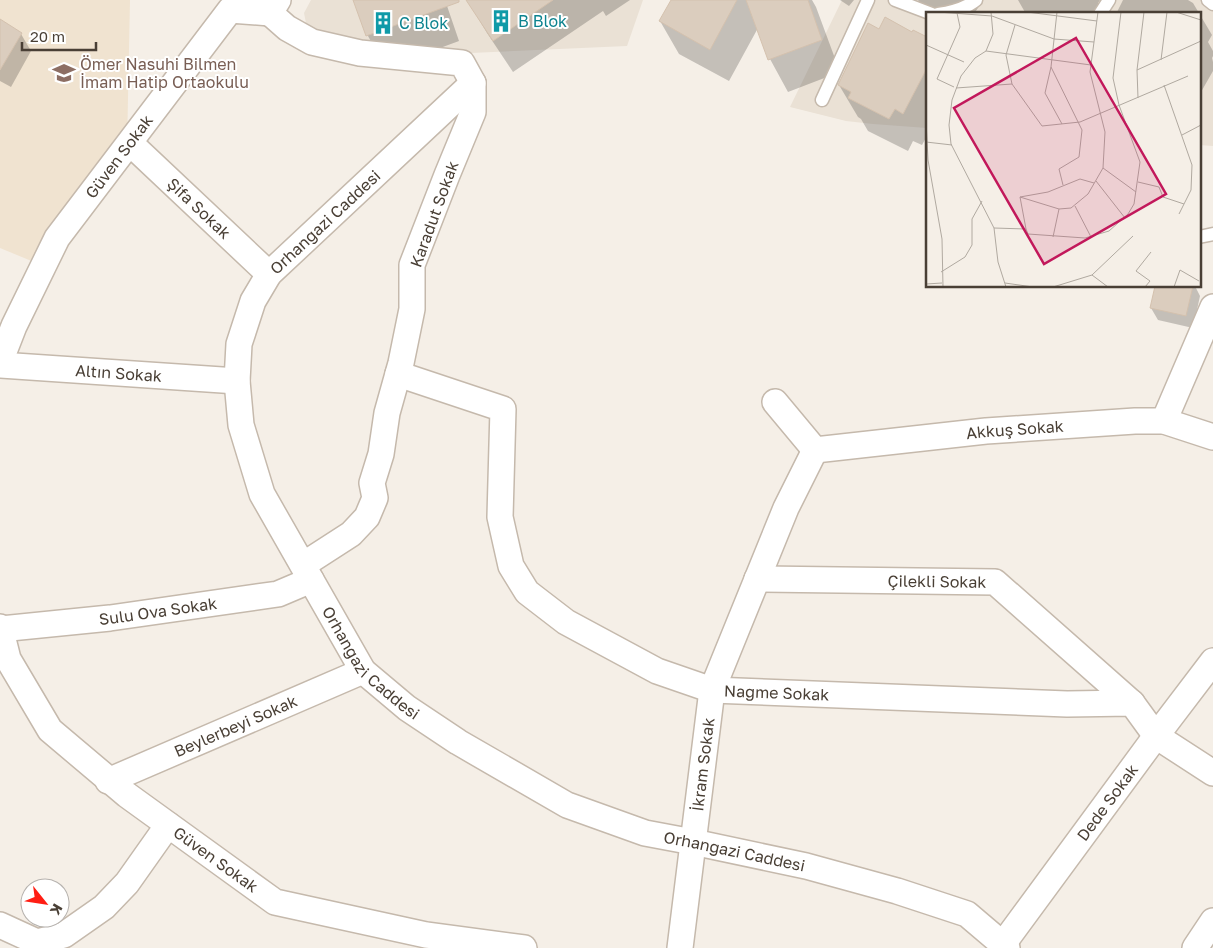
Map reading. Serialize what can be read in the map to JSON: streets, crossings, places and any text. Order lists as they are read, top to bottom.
{
  "streets": {
    "street": [
      "Güven Sokak",
      "Şifa Sokak",
      "Karadut Sokak",
      "Orhangazi Caddesi",
      "Altın Sokak",
      "Akkuş Sokak",
      "Çilekli Sokak",
      "Sulu Ova Sokak",
      "Nağme Sokak",
      "Beylerbeyi Sokak",
      "İkram Sokak",
      "Dede Sokak"
    ]
  },
  "crossings": [
    ["Güven Sokak", "Şifa Sokak"],
    ["Güven Sokak", "Altın Sokak"],
    ["Güven Sokak", "Sulu Ova Sokak"],
    ["Güven Sokak", "Beylerbeyi Sokak"],
    ["Şifa Sokak", "Orhangazi Caddesi"],
    ["Karadut Sokak", "Orhangazi Caddesi"],
    ["Karadut Sokak", "Sulu Ova Sokak"],
    ["Karadut Sokak", "Nağme Sokak"],
    ["Orhangazi Caddesi", "Altın Sokak"],
    ["Orhangazi Caddesi", "Sulu Ova Sokak"],
    ["Orhangazi Caddesi", "Beylerbeyi Sokak"],
    ["Orhangazi Caddesi", "İkram Sokak"],
    ["Orhangazi Caddesi", "Dede Sokak"],
    ["Akkuş Sokak", "İkram Sokak"],
    ["Çilekli Sokak", "Nağme Sokak"],
    ["Çilekli Sokak", "İkram Sokak"],
    ["Nağme Sokak", "İkram Sokak"]
  ],
  "places": {
    "building": ["B Blok", "C Blok"],
    "school or university": ["Ömer Nasuhi Bilmen İmam Hatip Ortaokulu"]
  },
  "scale_bar": "20 m",
  "north": "bottom right"
}
